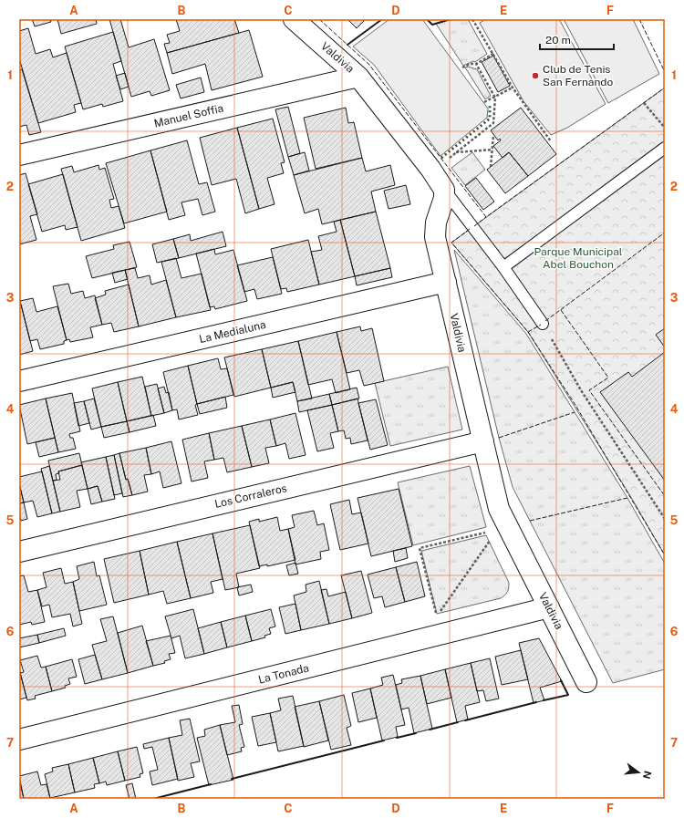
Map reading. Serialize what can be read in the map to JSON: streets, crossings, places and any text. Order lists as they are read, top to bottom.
{
  "streets": {
    "street": [
      "Valdivia",
      "Manuel Soffia",
      "La Medialuna",
      "Los Corraleros",
      "La Tonada"
    ]
  },
  "crossings": [
    ["Valdivia", "Manuel Soffia"],
    ["Valdivia", "La Medialuna"],
    ["Valdivia", "Los Corraleros"],
    ["Valdivia", "La Tonada"]
  ],
  "parks": ["Parque Municipal Abel Bouchon"],
  "places": ["Club de Tenis San Fernando"],
  "scale_bar": "20 m",
  "north": "right",
  "grid": {
    "columns": [
      "A",
      "B",
      "C",
      "D",
      "E",
      "F"
    ],
    "rows": [
      "1",
      "2",
      "3",
      "4",
      "5",
      "6",
      "7"
    ]
  }
}
